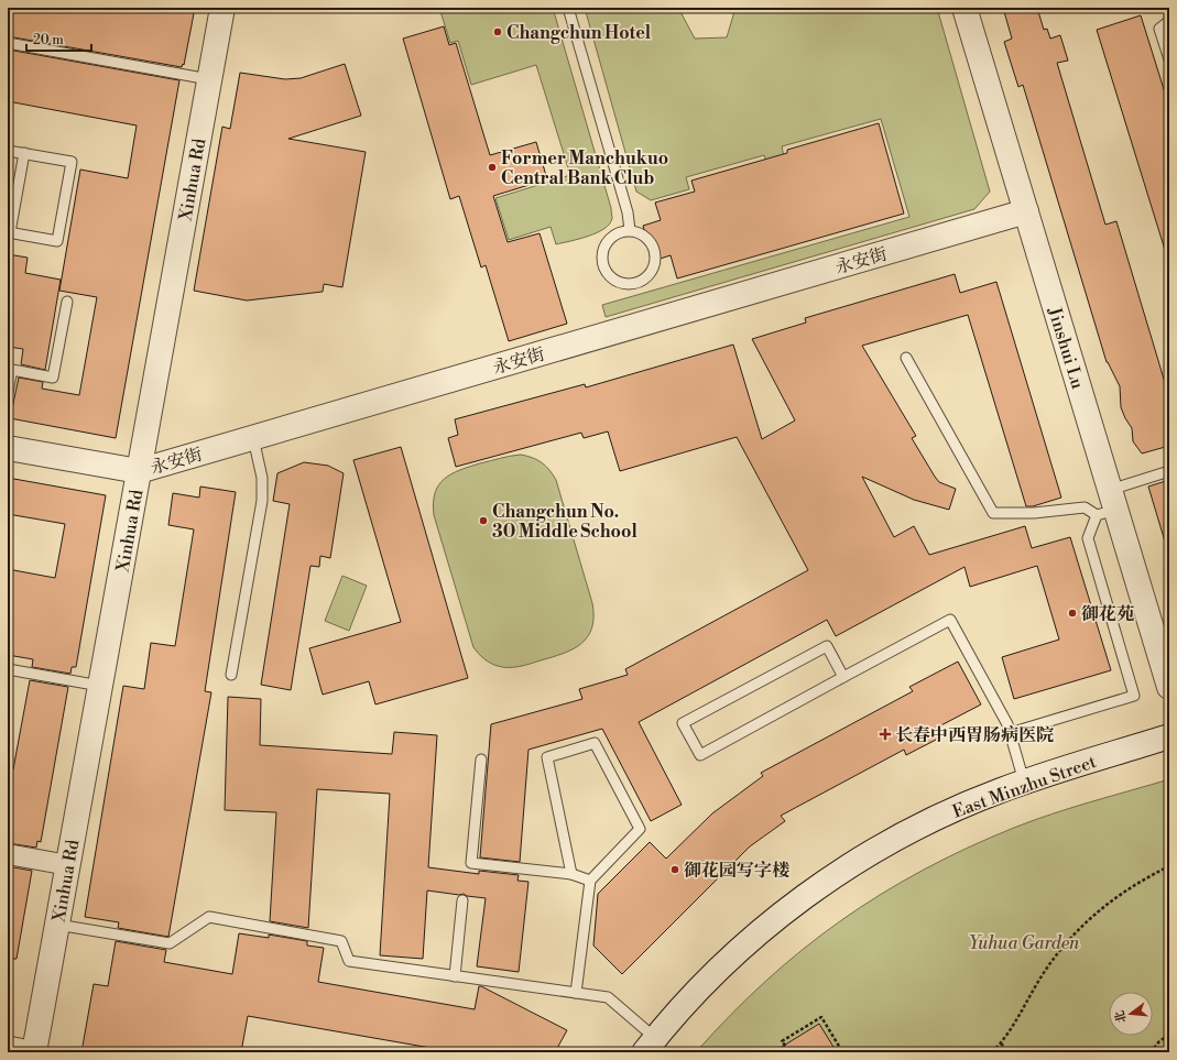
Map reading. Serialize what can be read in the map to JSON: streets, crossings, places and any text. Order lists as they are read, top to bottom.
{
  "streets": {
    "street": [
      "Xinhua Rd",
      "永安街",
      "Jinshui Lu",
      "East Minzhu Street"
    ]
  },
  "crossings": [
    ["Xinhua Rd", "永安街"],
    ["永安街", "Jinshui Lu"]
  ],
  "parks": ["Yuhua Garden"],
  "places": {
    "other": [
      "Changchun Hotel",
      "Former Manchukuo Central Bank Club",
      "Changchun No. 30 Middle School",
      "御花苑",
      "御花园写字楼"
    ],
    "health": ["长春中西胃肠病医院"]
  },
  "scale_bar": "20 m",
  "north": "left"
}
